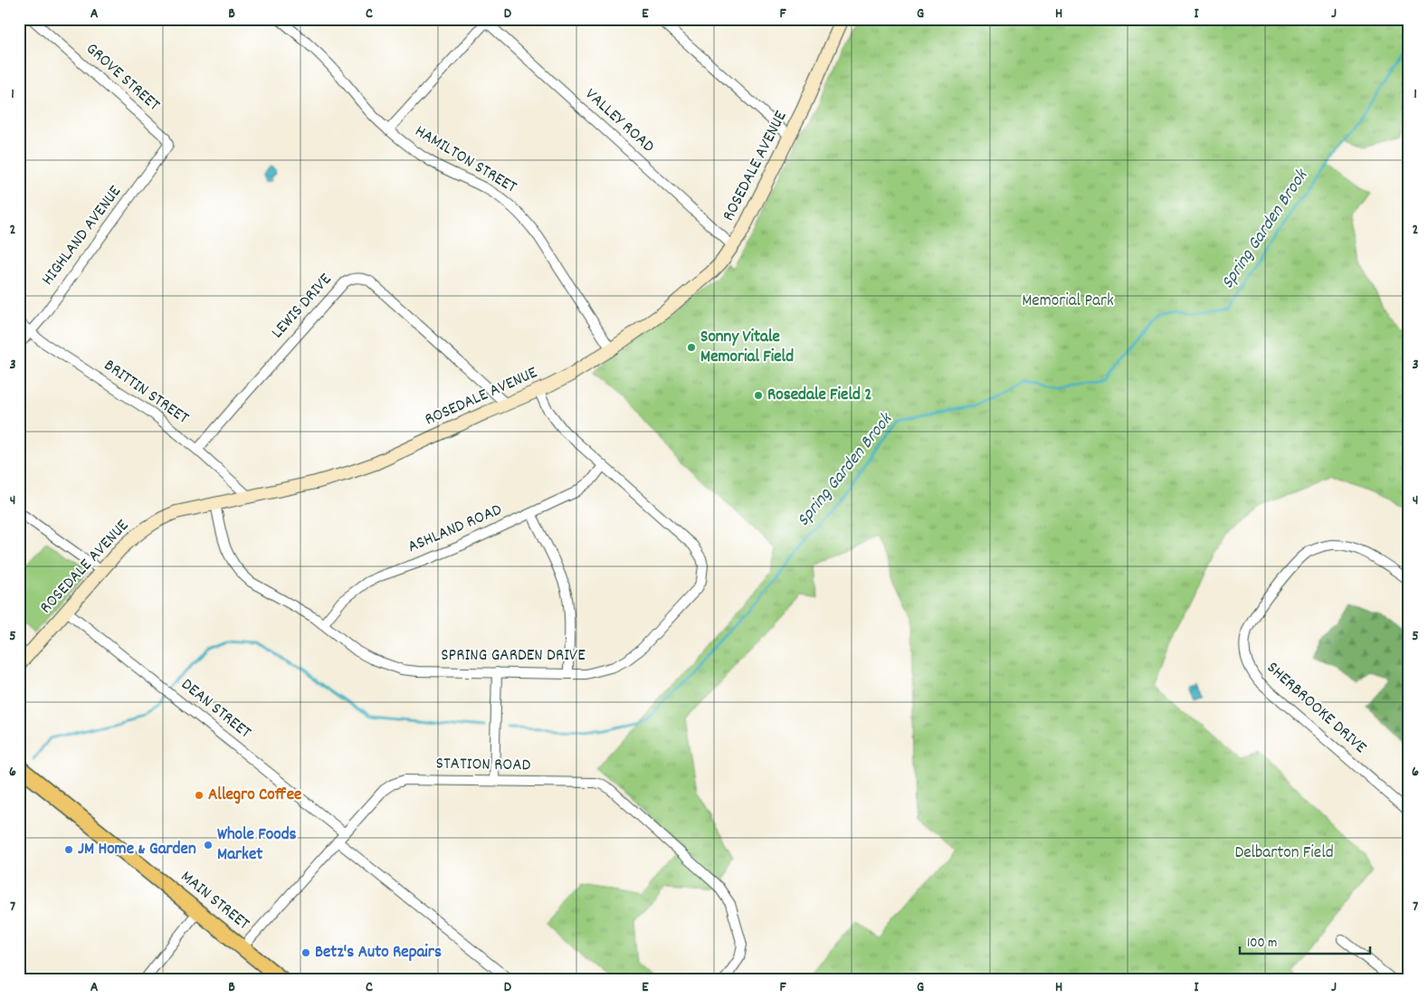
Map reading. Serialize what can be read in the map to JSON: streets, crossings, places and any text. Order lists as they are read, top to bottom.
{
  "streets": {
    "main road": ["MAIN STREET"],
    "street": [
      "GROVE STREET",
      "VALLEY ROAD",
      "HAMILTON STREET",
      "ROSEDALE AVENUE",
      "HIGHLAND AVENUE",
      "LEWIS DRIVE",
      "BRITTIN STREET",
      "ASHLAND ROAD",
      "SPRING GARDEN DRIVE",
      "SHERBROOKE DRIVE",
      "DEAN STREET",
      "STATION ROAD"
    ]
  },
  "crossings": [
    ["GROVE STREET", "HIGHLAND AVENUE"],
    ["VALLEY ROAD", "ROSEDALE AVENUE"],
    ["HAMILTON STREET", "ROSEDALE AVENUE"],
    ["ROSEDALE AVENUE", "LEWIS DRIVE"],
    ["ROSEDALE AVENUE", "BRITTIN STREET"],
    ["ROSEDALE AVENUE", "SPRING GARDEN DRIVE"],
    ["ROSEDALE AVENUE", "DEAN STREET"],
    ["HIGHLAND AVENUE", "BRITTIN STREET"],
    ["LEWIS DRIVE", "BRITTIN STREET"],
    ["ASHLAND ROAD", "SPRING GARDEN DRIVE"],
    ["DEAN STREET", "STATION ROAD"],
    ["STATION ROAD", "MAIN STREET"]
  ],
  "water": ["Spring Garden Brook"],
  "parks": ["Memorial Park", "Delbarton Field"],
  "places": [
    "Sonny Vitale Memorial Field",
    "Rosedale Field 2",
    "Allegro Coffee",
    "Whole Foods Market",
    "JM Home & Garden",
    "Betz's Auto Repairs"
  ],
  "scale_bar": "100 m",
  "grid": {
    "columns": [
      "A",
      "B",
      "C",
      "D",
      "E",
      "F",
      "G",
      "H",
      "I",
      "J"
    ],
    "rows": [
      "1",
      "2",
      "3",
      "4",
      "5",
      "6",
      "7"
    ]
  }
}
